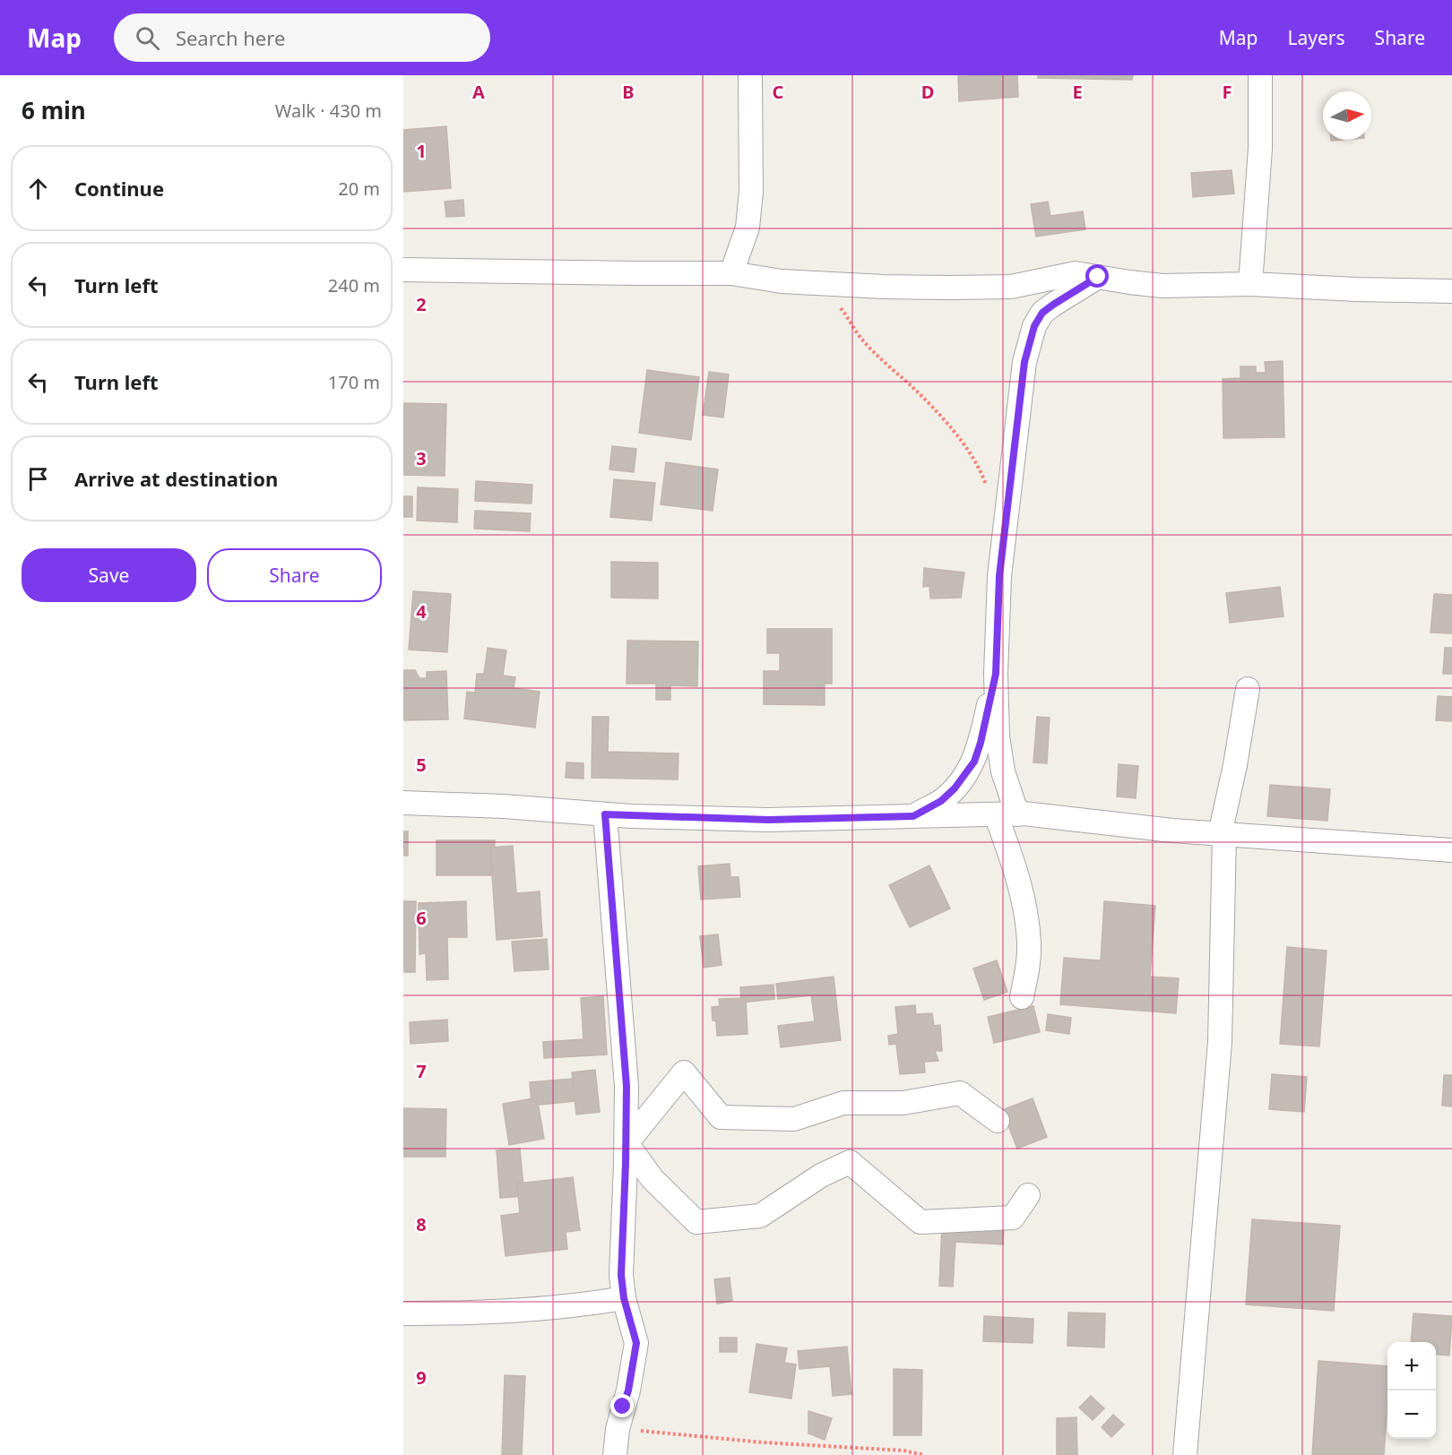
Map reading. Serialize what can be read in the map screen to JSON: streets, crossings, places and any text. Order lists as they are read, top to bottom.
{
  "north": "right",
  "page": {
    "header": "Map",
    "search": "Search here",
    "nav": ["Map", "Layers", "Share"],
    "heading": ["6 min", "Walk · 430 m"],
    "list": [
      ["Continue", "20 m"],
      ["Turn left", "240 m"],
      ["Turn left", "170 m"],
      "Arrive at destination"
    ],
    "buttons": ["Save", "Share"],
    "map_buttons": ["+", "−"]
  },
  "grid": {
    "columns": [
      "A",
      "B",
      "C",
      "D",
      "E",
      "F"
    ],
    "rows": [
      "1",
      "2",
      "3",
      "4",
      "5",
      "6",
      "7",
      "8",
      "9"
    ]
  }
}
